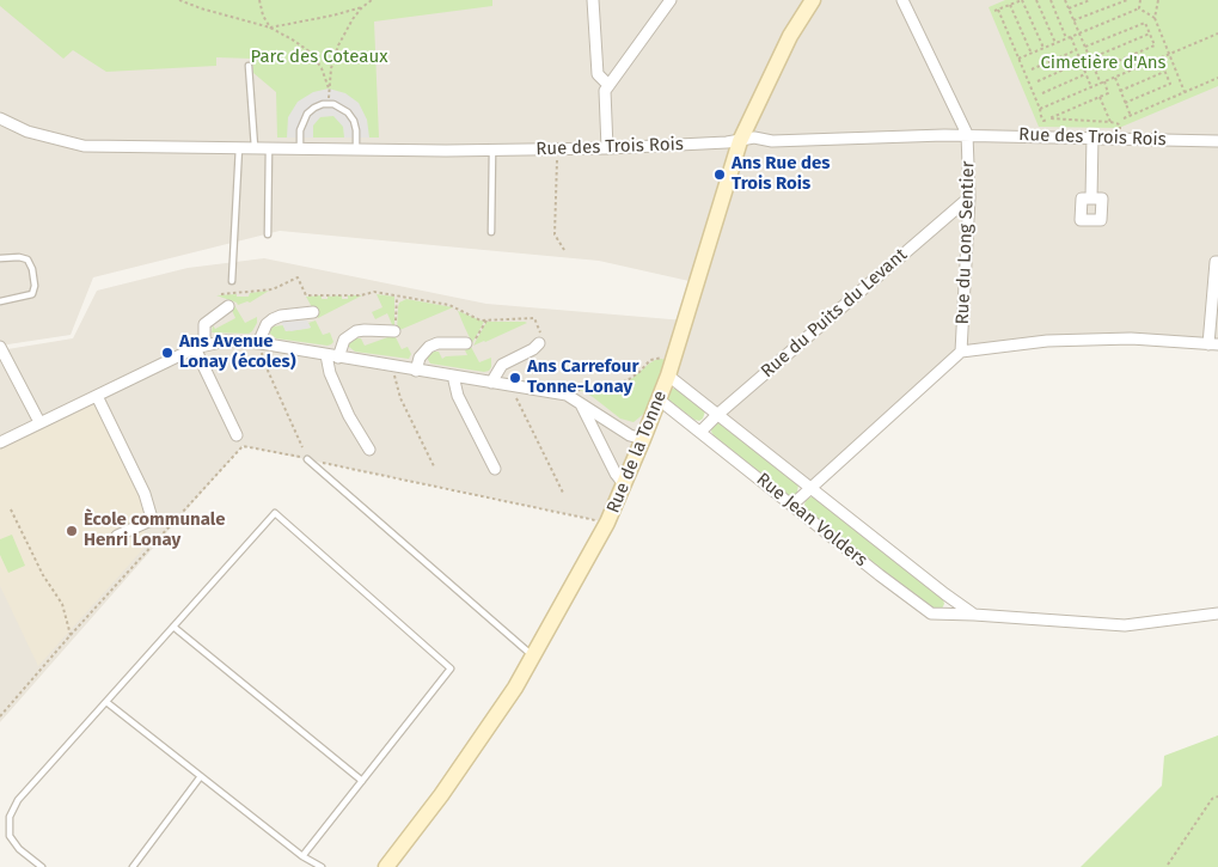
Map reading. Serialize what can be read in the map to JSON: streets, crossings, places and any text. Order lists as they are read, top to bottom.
{
  "streets": {
    "street": [
      "Rue des Trois Rois",
      "Rue du Long Sentier",
      "Rue du Puits du Levant",
      "Rue de la Tonne",
      "Rue Jean Volders"
    ]
  },
  "crossings": [
    ["Rue des Trois Rois", "Rue du Long Sentier"],
    ["Rue des Trois Rois", "Rue de la Tonne"],
    ["Rue du Long Sentier", "Rue du Puits du Levant"],
    ["Rue du Puits du Levant", "Rue Jean Volders"],
    ["Rue de la Tonne", "Rue Jean Volders"]
  ],
  "parks": ["Parc des Coteaux", "Cimetière d'Ans"],
  "places": [
    "Ans Rue des Trois Rois",
    "Ans Avenue Lonay (écoles)",
    "Ans Carrefour Tonne-Lonay",
    "Ècole communale Henri Lonay"
  ]
}
